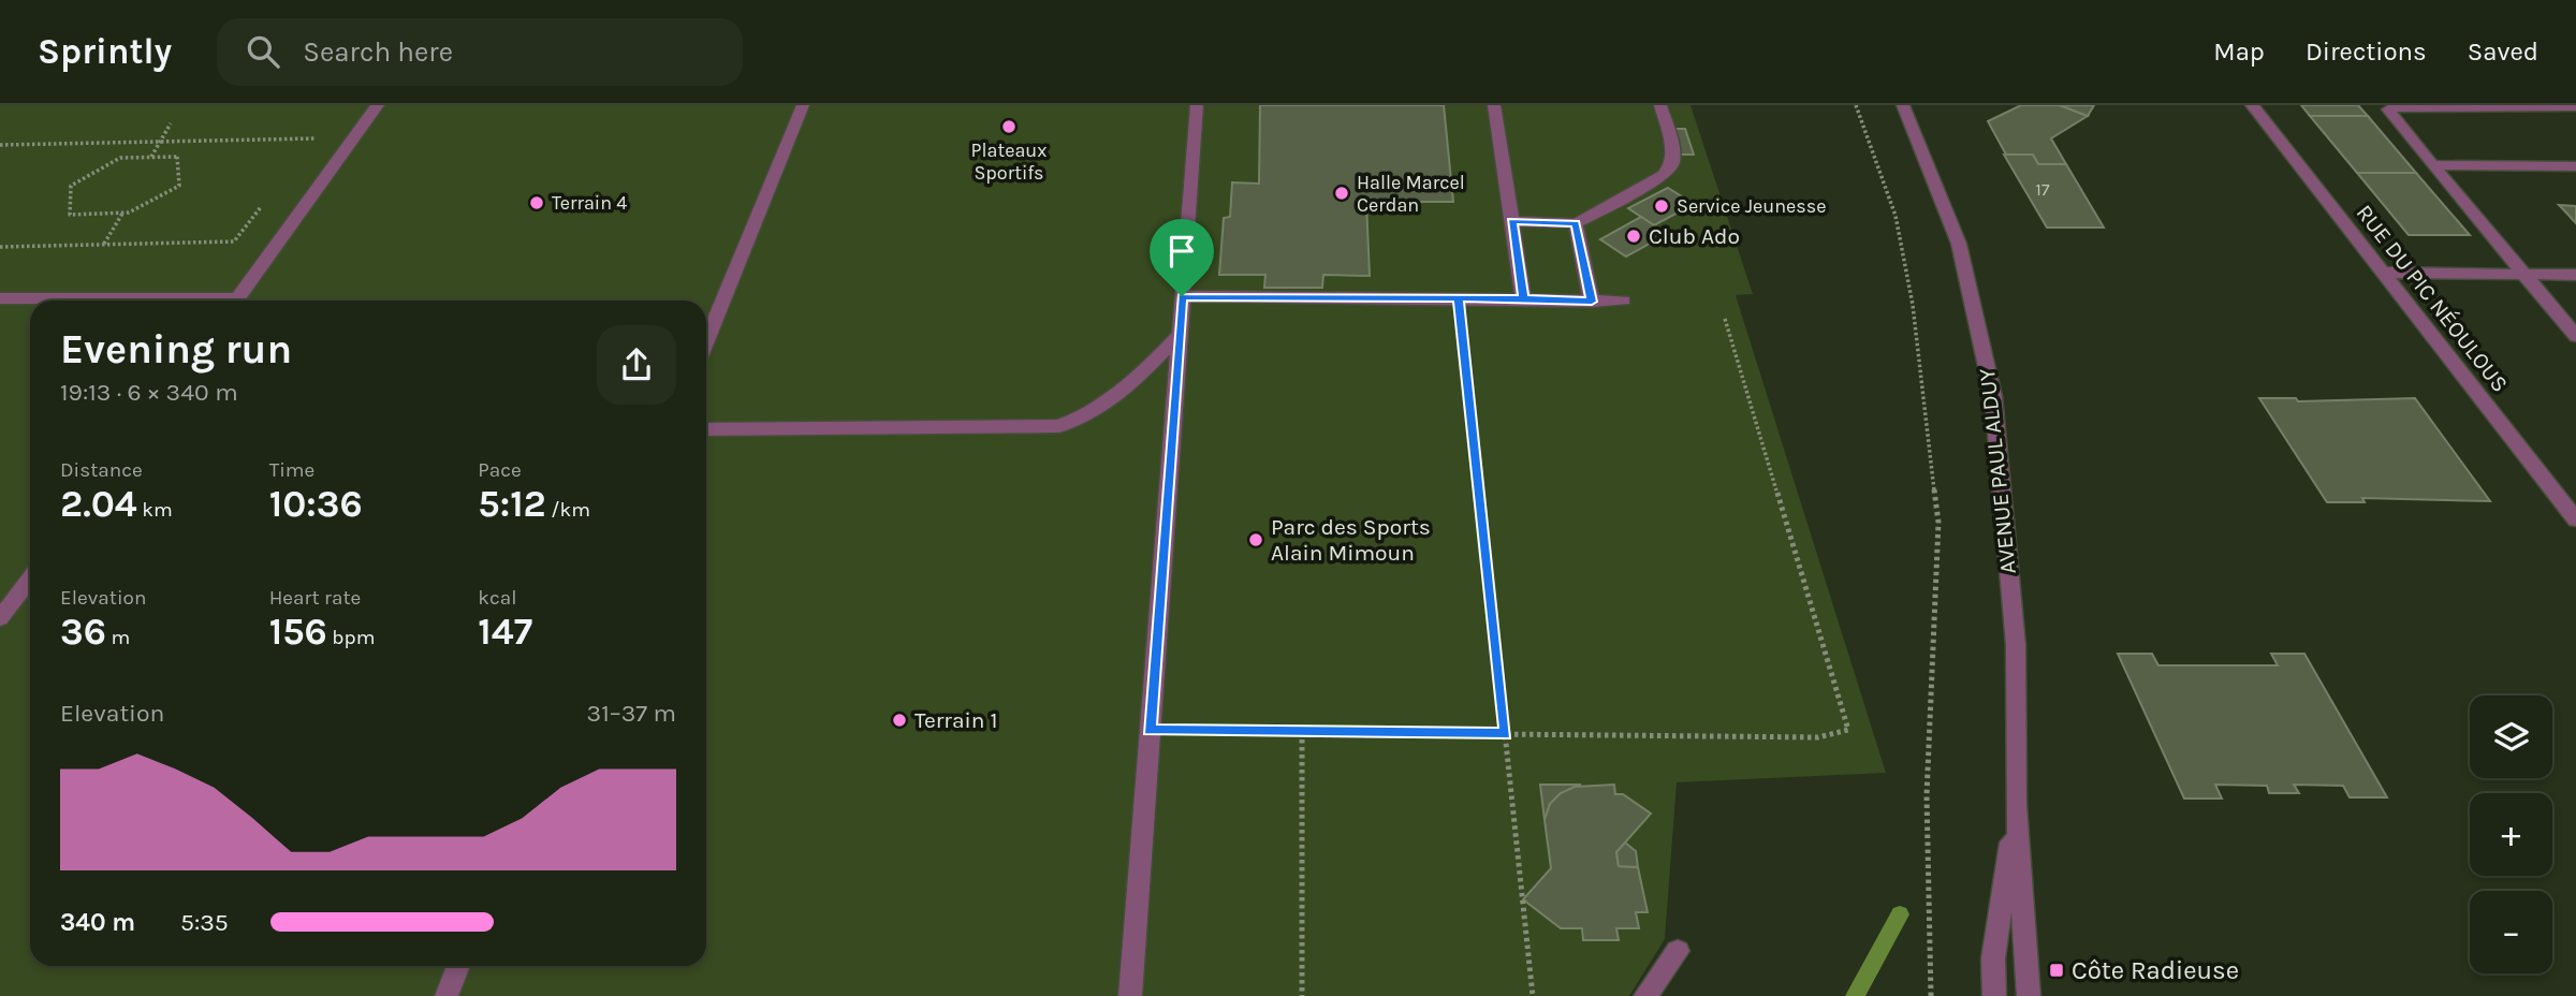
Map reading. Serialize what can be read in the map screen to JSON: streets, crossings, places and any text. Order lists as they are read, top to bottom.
{
  "streets": {
    "street": ["RUE DU PIC NÉOULOUS", "AVENUE PAUL ALDUY"]
  },
  "places": {
    "other": [
      "Plateaux Sportifs",
      "Halle Marcel Cerdan",
      "Terrain 4",
      "Service Jeunesse",
      "Club Ado",
      "Parc des Sports Alain Mimoun",
      "Terrain 1"
    ],
    "transit": ["Côte Radieuse"]
  },
  "house_numbers": ["17"],
  "page": {
    "header": "Sprintly",
    "search": "Search here",
    "nav": ["Map", "Directions", "Saved"],
    "heading": ["Evening run", "19:13 · 6 × 340 m"],
    "stats": [
      ["Distance", "2.04 km"],
      ["Time", "10:36"],
      ["Pace", "5:12 /km"],
      ["Elevation", "36 m"],
      ["Heart rate", "156 bpm"],
      ["kcal", "147"]
    ],
    "chart": ["Elevation", "31–37 m"],
    "map_buttons": ["+", "−"],
    "list": [
      {
        "name": "340 m",
        "note": "5:35"
      }
    ]
  }
}
